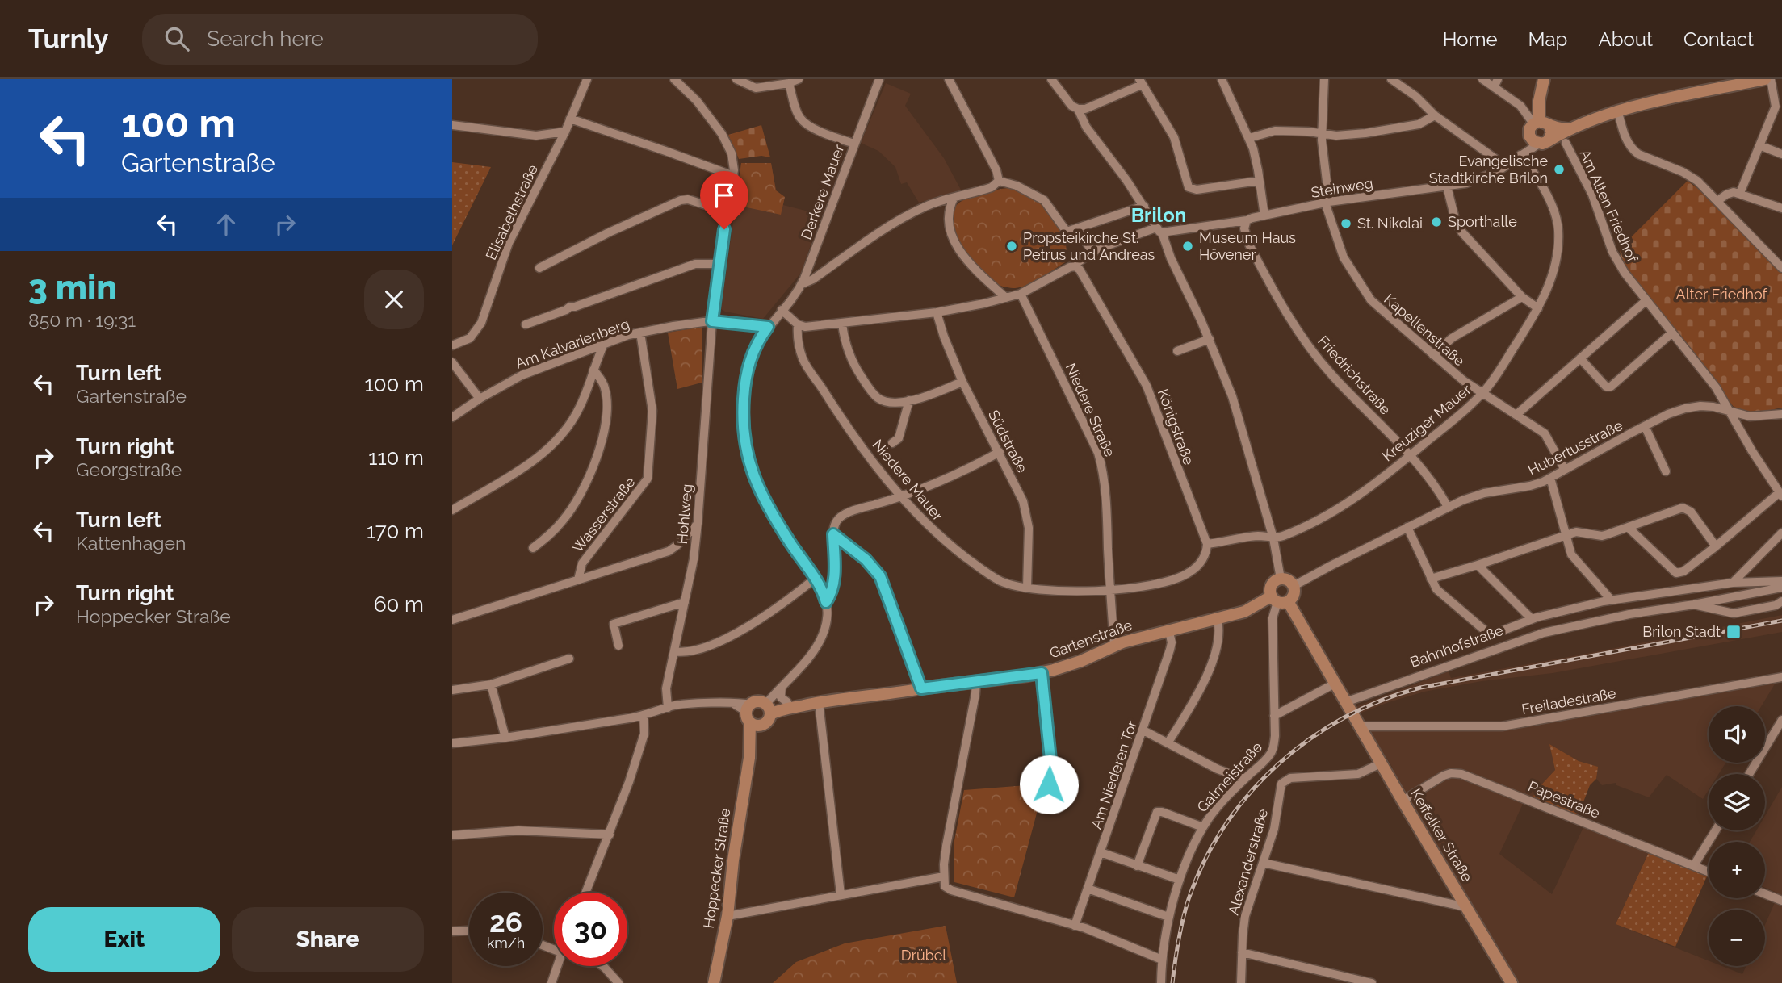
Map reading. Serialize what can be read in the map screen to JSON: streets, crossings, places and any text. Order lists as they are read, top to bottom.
{
  "streets": {
    "street": [
      "Steinweg",
      "Derkere Mauer",
      "Am Alten Friedhof",
      "Elisabethstraße",
      "Kapellenstraße",
      "Am Kalvarienberg",
      "Friedrichstraße",
      "Niedere Straße",
      "Kreuziger Mauer",
      "Königstraße",
      "Südstraße",
      "Hubertusstraße",
      "Niedere Mauer",
      "Hohlweg",
      "Wasserstraße",
      "Gartenstraße",
      "Bahnhofstraße",
      "Freiladestraße",
      "Am Niederen Tor",
      "Galmeistraße",
      "Papestraße",
      "Keffelker Straße",
      "Alexanderstraße",
      "Hoppecker Straße"
    ]
  },
  "crossings": [
    ["Steinweg", "Kapellenstraße"],
    ["Steinweg", "Friedrichstraße"],
    ["Steinweg", "Niedere Straße"],
    ["Steinweg", "Kreuziger Mauer"],
    ["Steinweg", "Königstraße"],
    ["Steinweg", "Südstraße"],
    ["Steinweg", "Niedere Mauer"],
    ["Derkere Mauer", "Am Kalvarienberg"],
    ["Am Alten Friedhof", "Hubertusstraße"],
    ["Kapellenstraße", "Kreuziger Mauer"],
    ["Kapellenstraße", "Hubertusstraße"],
    ["Am Kalvarienberg", "Hohlweg"],
    ["Am Kalvarienberg", "Wasserstraße"],
    ["Friedrichstraße", "Kreuziger Mauer"],
    ["Friedrichstraße", "Hubertusstraße"],
    ["Niedere Straße", "Niedere Mauer"],
    ["Niedere Straße", "Gartenstraße"],
    ["Königstraße", "Niedere Mauer"],
    ["Südstraße", "Niedere Mauer"],
    ["Hubertusstraße", "Gartenstraße"],
    ["Hubertusstraße", "Galmeistraße"],
    ["Gartenstraße", "Am Niederen Tor"],
    ["Gartenstraße", "Galmeistraße"],
    ["Gartenstraße", "Hoppecker Straße"],
    ["Bahnhofstraße", "Keffelker Straße"],
    ["Freiladestraße", "Keffelker Straße"],
    ["Papestraße", "Keffelker Straße"],
    ["Keffelker Straße", "Alexanderstraße"]
  ],
  "districts": ["Brilon"],
  "parks": ["Alter Friedhof", "Drübel"],
  "places": {
    "other": [
      "Evangelische Stadtkirche Brilon",
      "Sporthalle",
      "St. Nikolai",
      "Propsteikirche St. Petrus und Andreas",
      "Museum Haus Hövener"
    ],
    "transit": ["Brilon Stadt"]
  },
  "page": {
    "header": "Turnly",
    "search": "Search here",
    "nav": [
      "Home",
      "Map",
      "About",
      "Contact"
    ],
    "turn": ["100 m", "Gartenstraße"],
    "heading": ["3 min", "850 m · 19:31"],
    "list": [
      {
        "name": "Turn left",
        "note": "Gartenstraße",
        "value": "100 m"
      },
      {
        "name": "Turn right",
        "note": "Georgstraße",
        "value": "110 m"
      },
      {
        "name": "Turn left",
        "note": "Kattenhagen",
        "value": "170 m"
      },
      {
        "name": "Turn right",
        "note": "Hoppecker Straße",
        "value": "60 m"
      }
    ],
    "map_buttons": ["+", "−"],
    "speed": "26 km/h",
    "limit": "30",
    "buttons": ["Exit", "Share"]
  }
}
